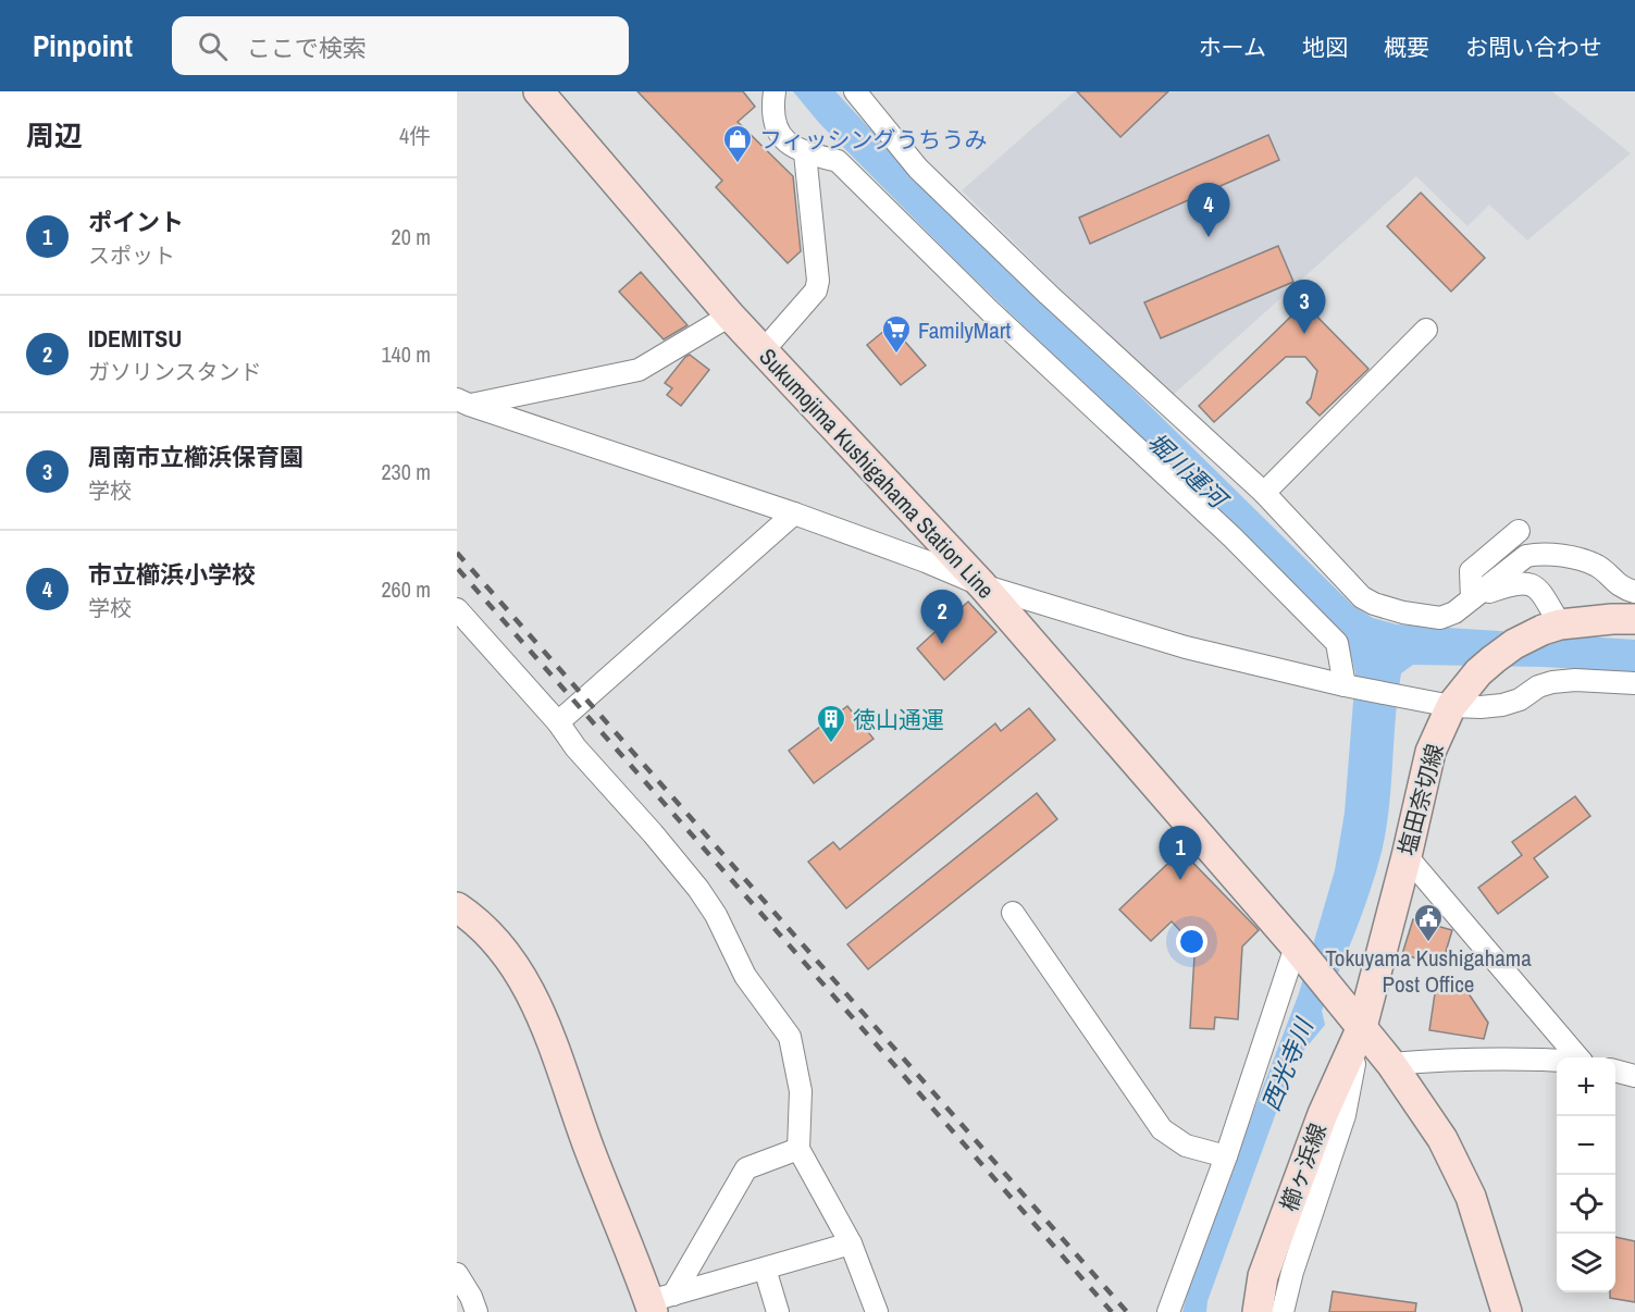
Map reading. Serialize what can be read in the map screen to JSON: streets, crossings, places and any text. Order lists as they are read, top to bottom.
{
  "streets": {
    "main road": ["Sukumojima Kushigahama Station Line", "塩田奈切線", "櫛ヶ浜線"]
  },
  "crossings": [
    ["Sukumojima Kushigahama Station Line", "塩田奈切線"],
    ["Sukumojima Kushigahama Station Line", "櫛ヶ浜線"],
    ["塩田奈切線", "櫛ヶ浜線"]
  ],
  "water": ["堀川運河", "西光寺川"],
  "places": {
    "shop": ["フィッシングうちうみ"],
    "supermarket": ["FamilyMart"],
    "building": ["徳山通運"],
    "public building": ["Tokuyama Kushigahama Post Office"]
  },
  "page": {
    "header": "Pinpoint",
    "search": "ここで検索",
    "nav": [
      "ホーム",
      "地図",
      "概要",
      "お問い合わせ"
    ],
    "heading": ["周辺", "4件"],
    "list": [
      {
        "mark": "1",
        "name": "ポイント",
        "note": "スポット",
        "value": "20 m"
      },
      {
        "mark": "2",
        "name": "IDEMITSU",
        "note": "ガソリンスタンド",
        "value": "140 m"
      },
      {
        "mark": "3",
        "name": "周南市立櫛浜保育園",
        "note": "学校",
        "value": "230 m"
      },
      {
        "mark": "4",
        "name": "市立櫛浜小学校",
        "note": "学校",
        "value": "260 m"
      }
    ],
    "pins": [
      "4",
      "3",
      "2",
      "1"
    ],
    "map_buttons": ["+", "−"]
  }
}
